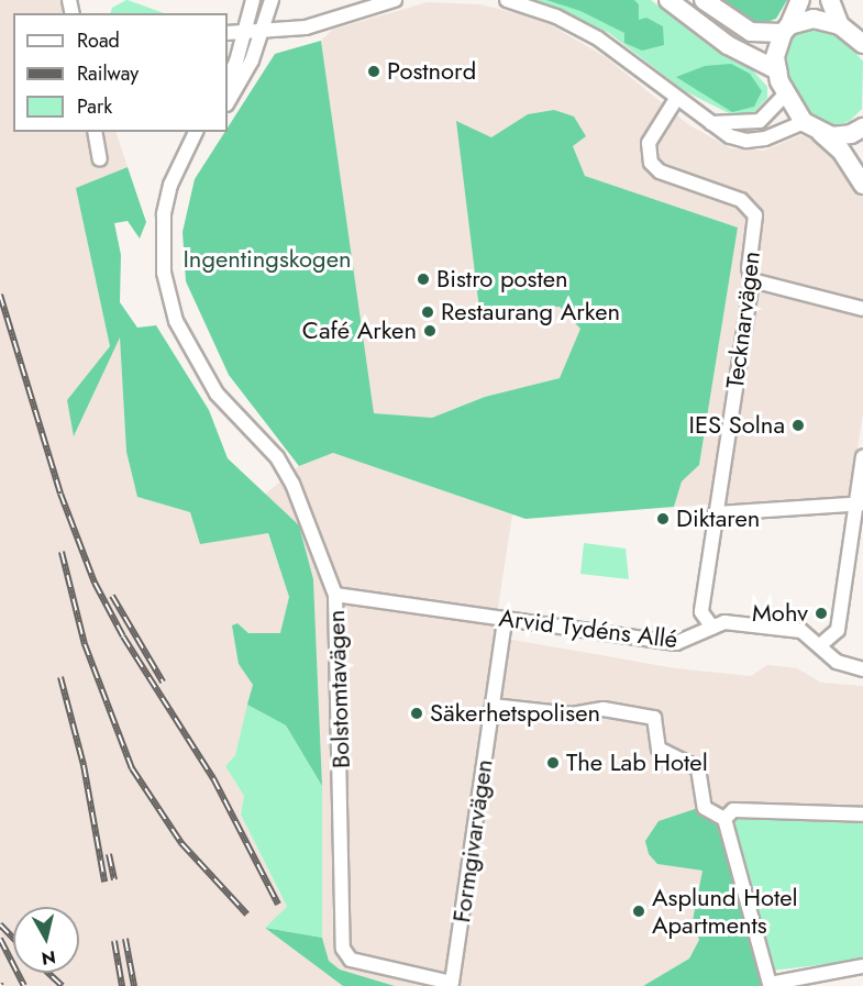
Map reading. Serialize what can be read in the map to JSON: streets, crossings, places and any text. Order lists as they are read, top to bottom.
{
  "streets": {
    "street": [
      "Tecknarvägen",
      "Arvid Tydéns Allé",
      "Bolstomtavägen",
      "Formgivarvägen"
    ]
  },
  "crossings": [
    ["Tecknarvägen", "Arvid Tydéns Allé"],
    ["Arvid Tydéns Allé", "Bolstomtavägen"],
    ["Arvid Tydéns Allé", "Formgivarvägen"],
    ["Bolstomtavägen", "Formgivarvägen"]
  ],
  "parks": ["Ingentingskogen"],
  "places": [
    "Postnord",
    "Bistro posten",
    "Restaurang Arken",
    "Café Arken",
    "IES Solna",
    "Diktaren",
    "Mohv",
    "Säkerhetspolisen",
    "The Lab Hotel",
    "Asplund Hotel Apartments"
  ],
  "legend": ["Road", "Railway", "Park"],
  "north": "bottom"
}
